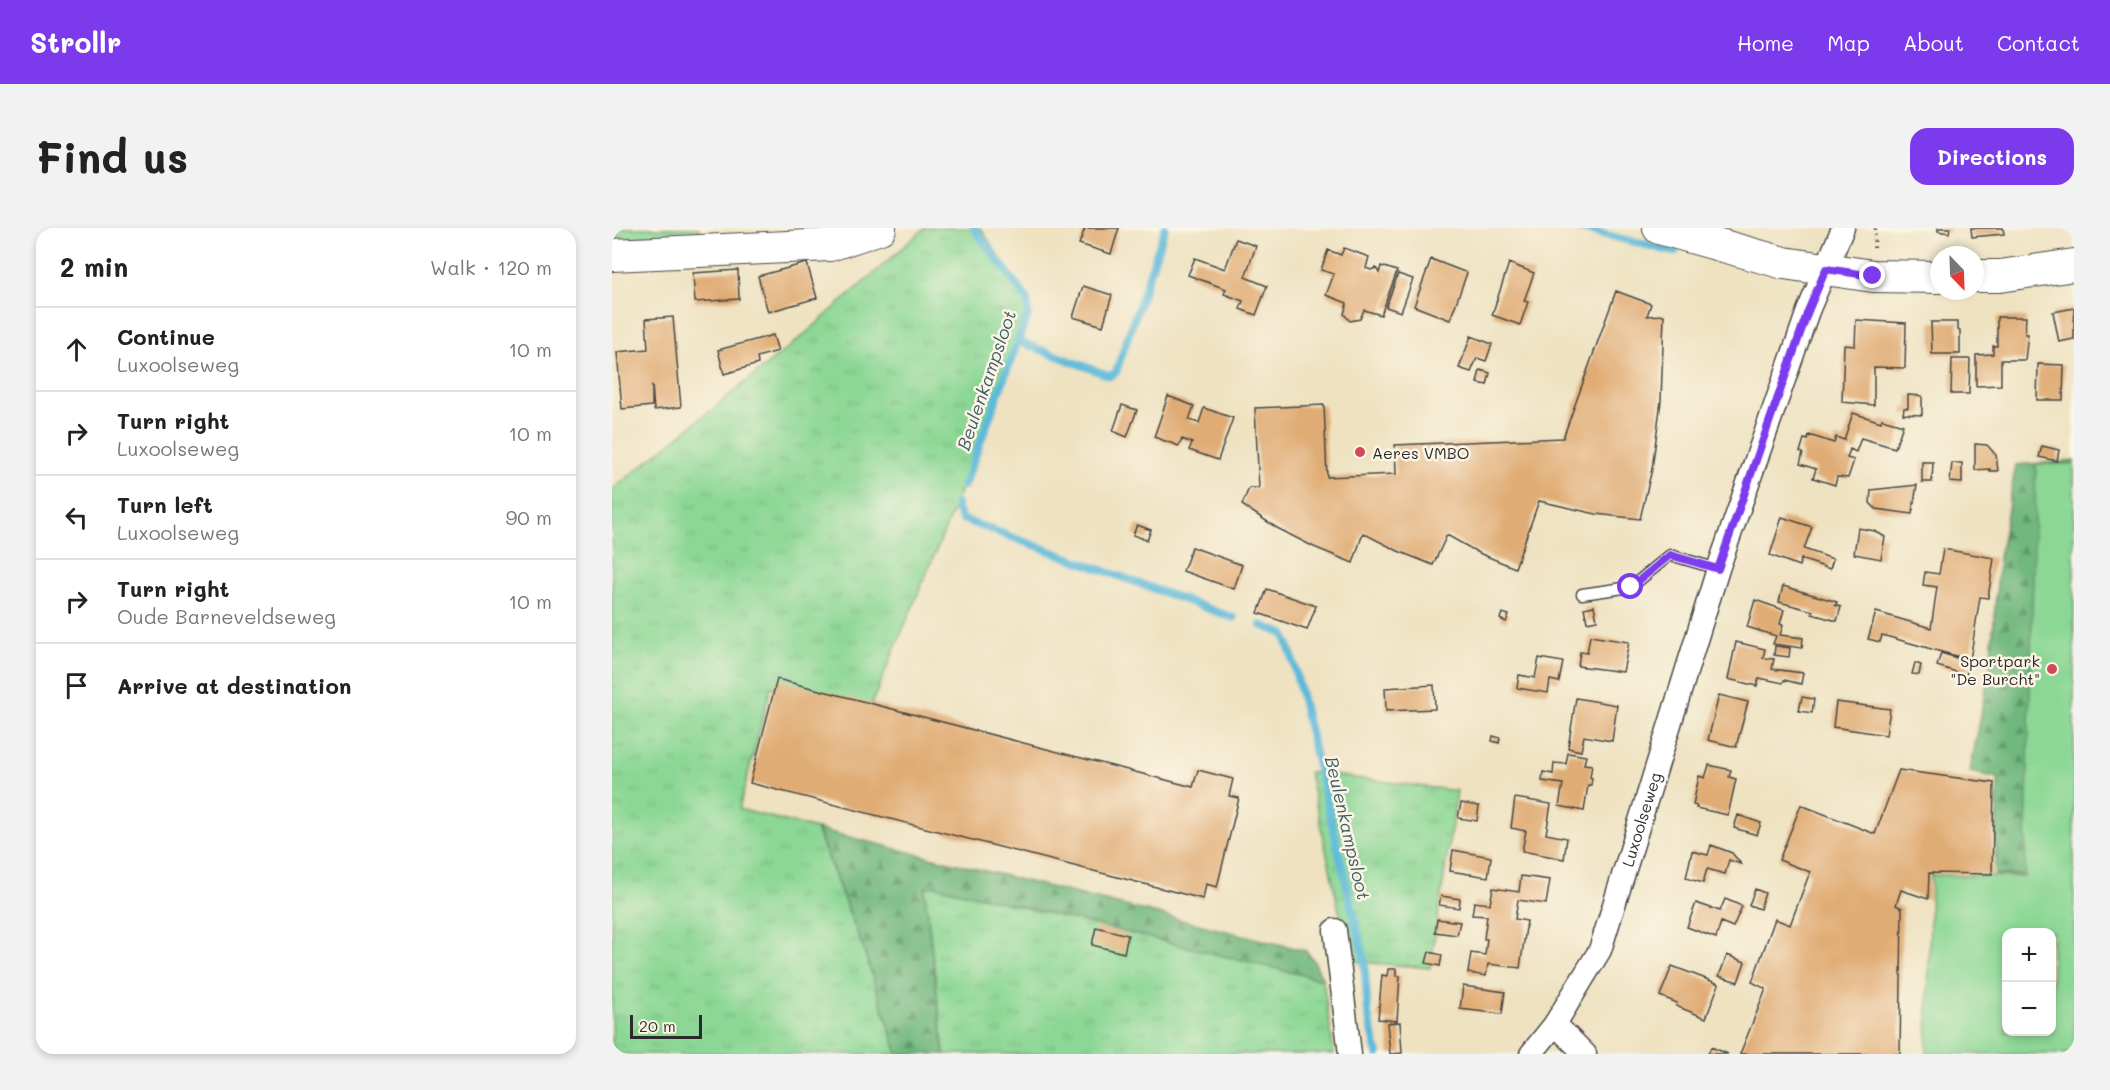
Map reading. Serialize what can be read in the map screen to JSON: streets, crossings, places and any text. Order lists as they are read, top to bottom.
{
  "streets": {
    "street": ["Luxoolseweg"]
  },
  "water": ["Beulenkampsloot"],
  "places": ["Aeres VMBO", "Sportpark \"De Burcht\""],
  "scale_bar": "20 m",
  "north": "bottom right",
  "page": {
    "header": "Strollr",
    "nav": [
      "Home",
      "Map",
      "About",
      "Contact"
    ],
    "buttons": "Directions",
    "title": "Find us",
    "heading": ["2 min", "Walk · 120 m"],
    "list": [
      ["Continue", "Luxoolseweg", "10 m"],
      ["Turn right", "Luxoolseweg", "10 m"],
      ["Turn left", "Luxoolseweg", "90 m"],
      ["Turn right", "Oude Barneveldseweg", "10 m"],
      "Arrive at destination"
    ],
    "map_buttons": ["+", "−"],
    "scale": "20 m"
  }
}
